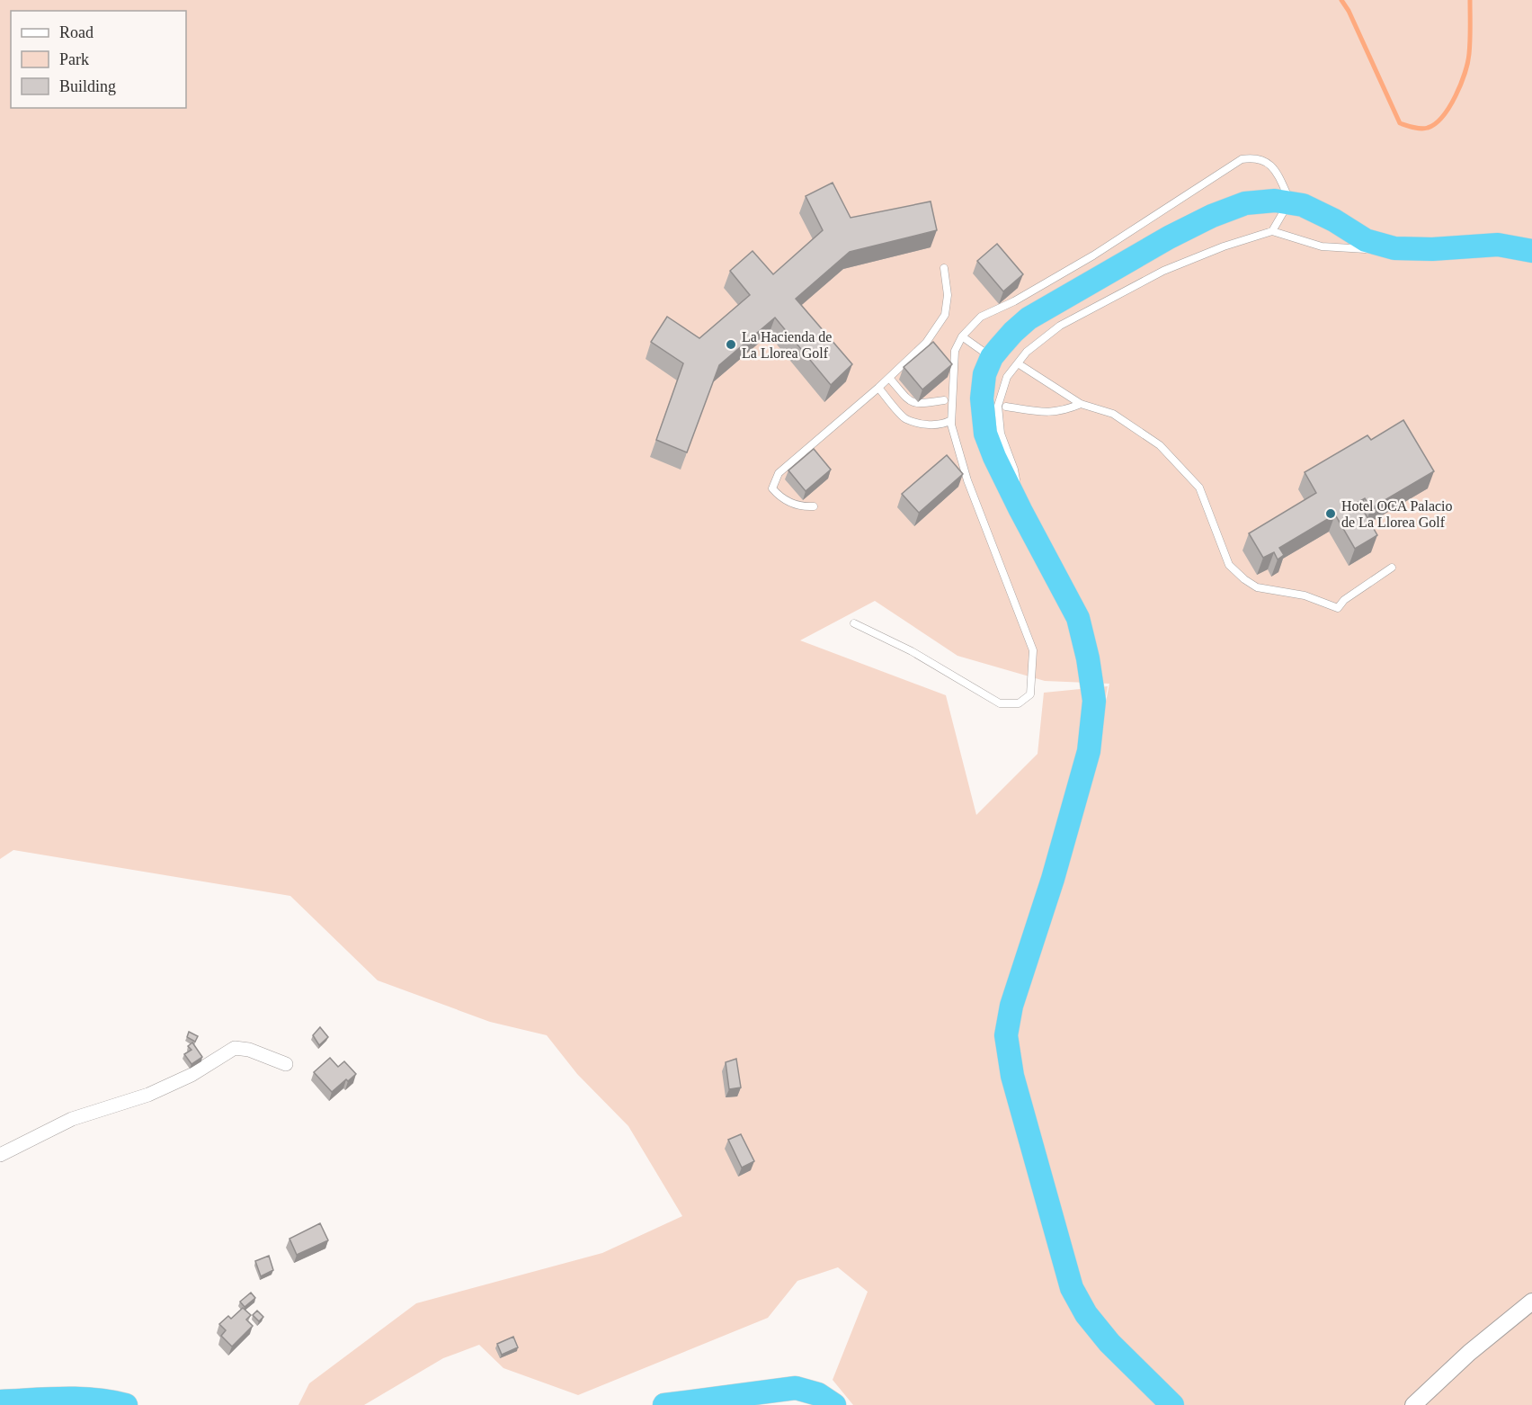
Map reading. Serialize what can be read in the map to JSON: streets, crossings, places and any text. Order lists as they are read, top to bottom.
{
  "places": ["La Hacienda de La Llorea Golf", "Hotel OCA Palacio de La Llorea Golf"],
  "legend": ["Road", "Park", "Building"]
}
